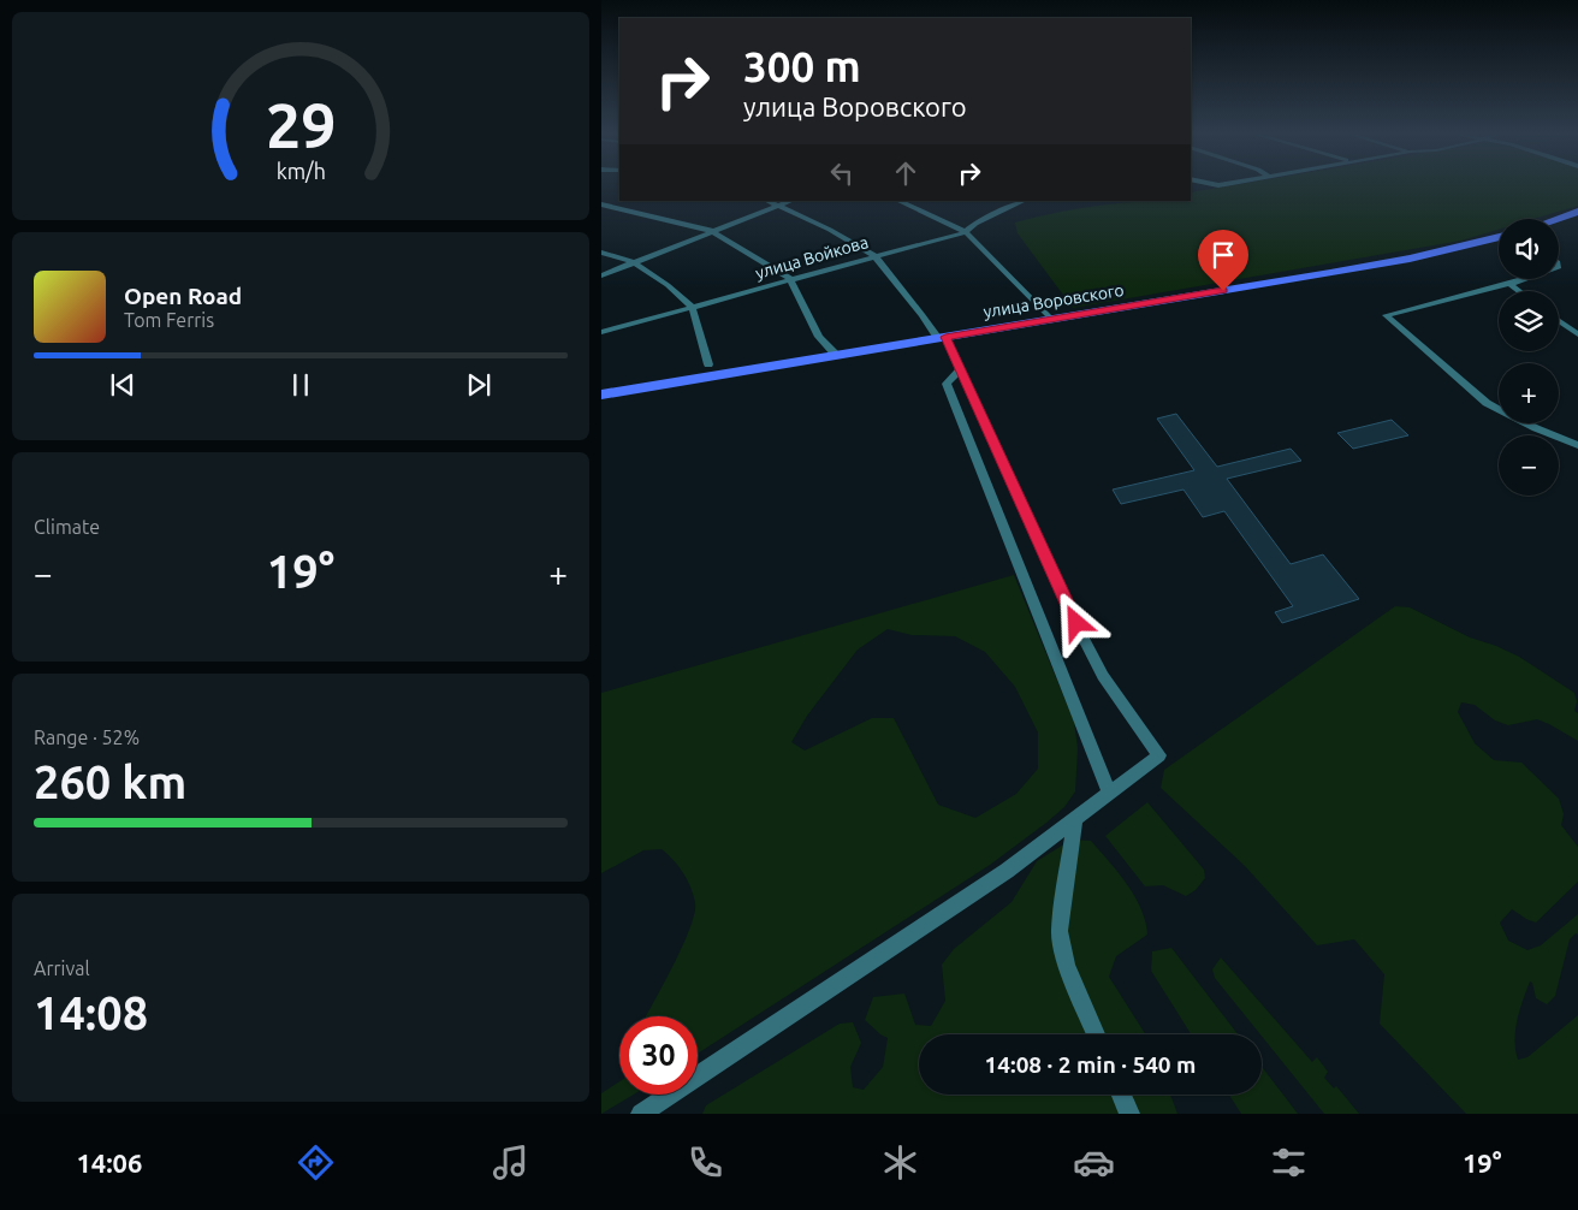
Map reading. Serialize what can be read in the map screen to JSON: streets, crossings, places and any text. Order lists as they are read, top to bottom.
{
  "streets": {
    "main road": ["улица Воровского"],
    "street": ["улица Войкова"]
  },
  "page": {
    "turn": ["300 m", "улица Воровского"],
    "map_buttons": ["+", "−"],
    "song": ["Open Road", "Tom Ferris"],
    "tile": [
      "Climate",
      ["Range · 52%", "260 km"],
      ["Arrival", "14:08"]
    ],
    "heat": ["−", "19°", "+"],
    "limit": "30",
    "trip": "14:08 · 2 min · 540 m",
    "tabs": ["14:06", "19°"],
    "gauge": ["29", "km/h"]
  }
}
